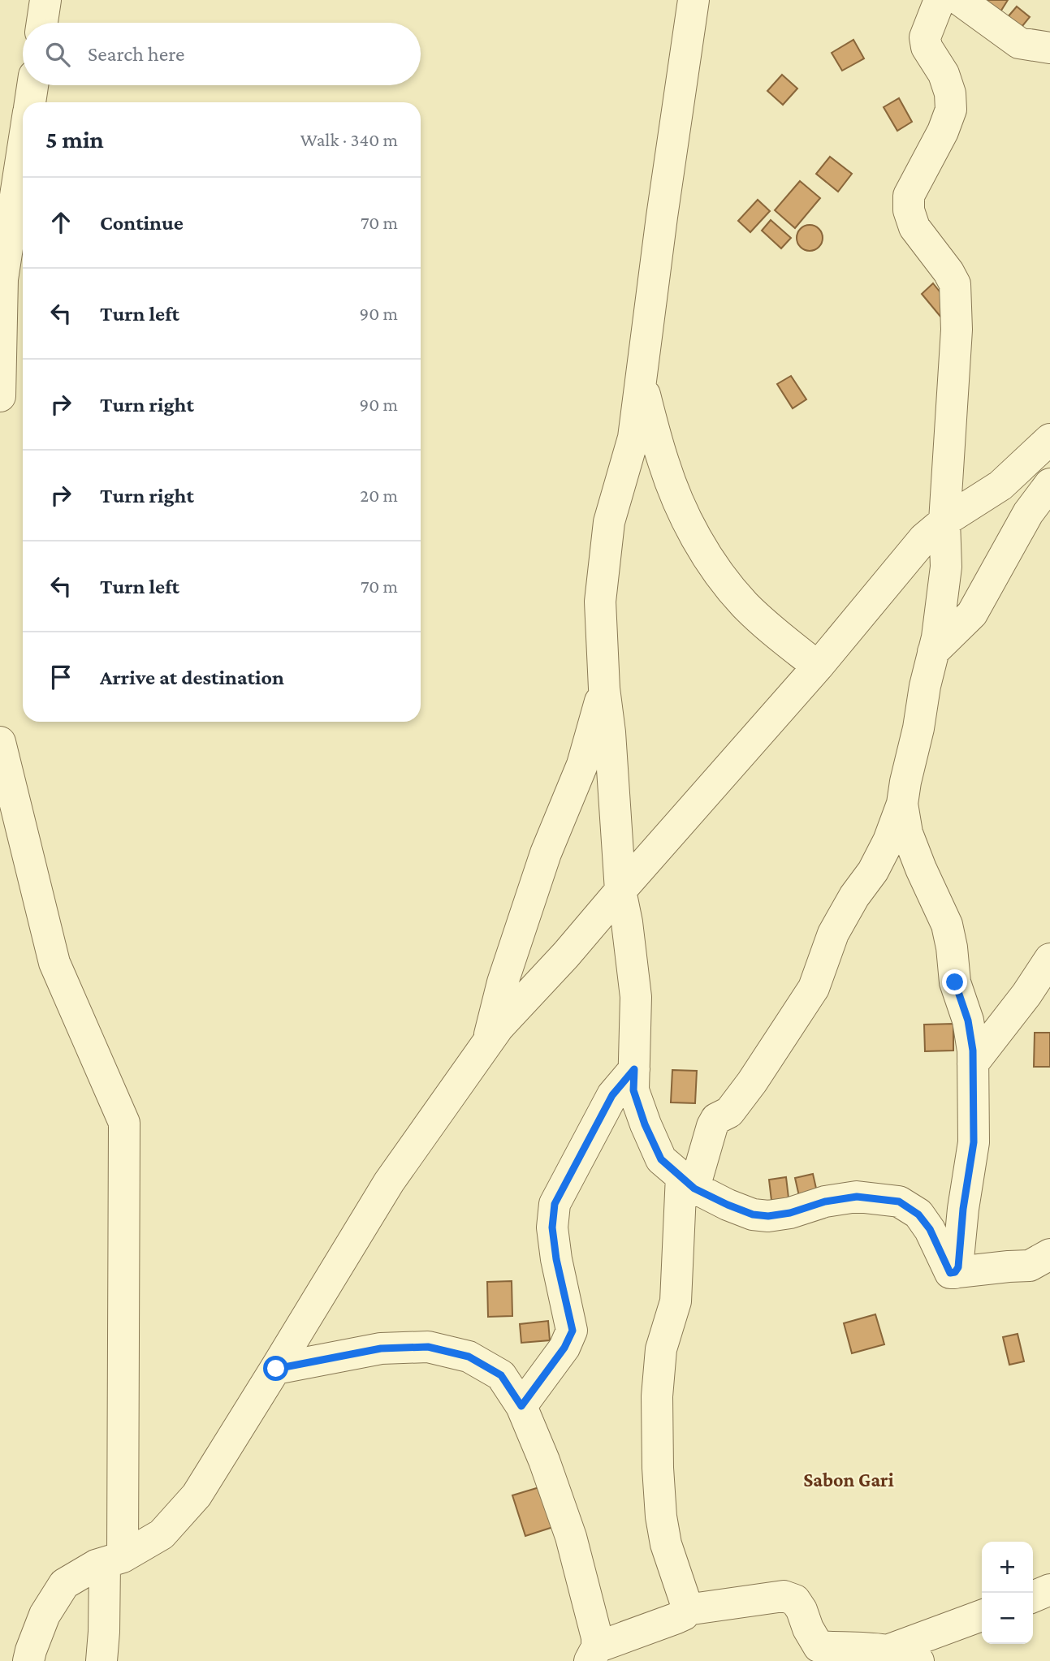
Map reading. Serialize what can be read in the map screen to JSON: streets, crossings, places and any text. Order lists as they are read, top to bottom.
{
  "districts": ["Sabon Gari"],
  "page": {
    "search": "Search here",
    "heading": ["5 min", "Walk · 340 m"],
    "list": [
      ["Continue", "70 m"],
      ["Turn left", "90 m"],
      ["Turn right", "90 m"],
      ["Turn right", "20 m"],
      ["Turn left", "70 m"],
      "Arrive at destination"
    ],
    "map_buttons": ["+", "−"]
  }
}
